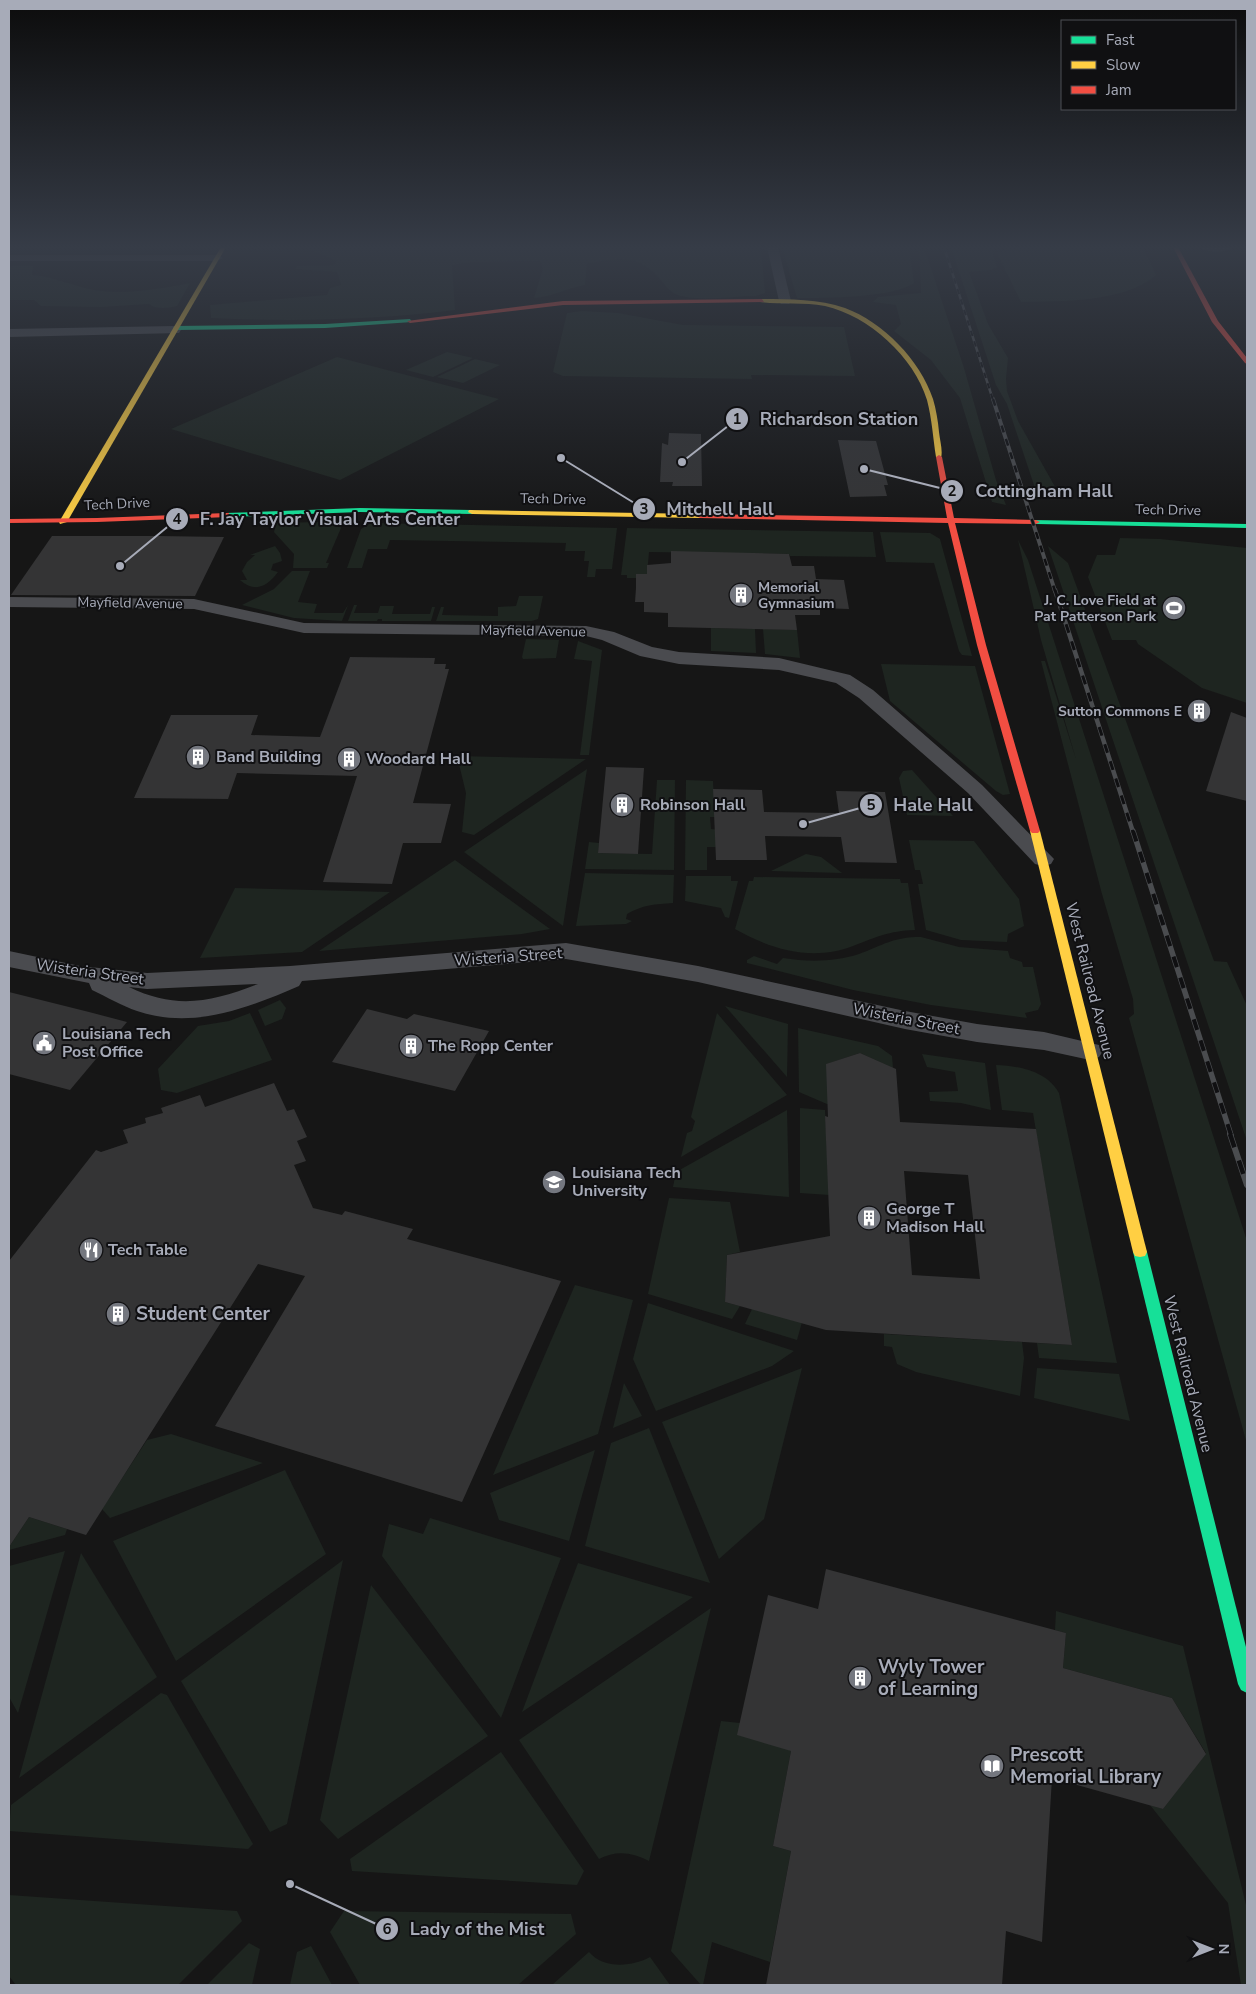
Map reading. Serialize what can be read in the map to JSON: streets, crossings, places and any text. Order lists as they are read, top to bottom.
{
  "streets": {
    "street": [
      "Tech Drive",
      "Mayfield Avenue",
      "Wisteria Street",
      "West Railroad Avenue"
    ]
  },
  "crossings": [
    ["Tech Drive", "West Railroad Avenue"],
    ["Mayfield Avenue", "West Railroad Avenue"],
    ["Wisteria Street", "West Railroad Avenue"]
  ],
  "places": {
    "other": [
      "Mitchell Hall",
      "Richardson Station",
      "Cottingham Hall",
      "F. Jay Taylor Visual Arts Center",
      "Hale Hall",
      "Lady of the Mist"
    ],
    "building": [
      "Memorial Gymnasium",
      "Sutton Commons E",
      "Band Building",
      "Woodard Hall",
      "Robinson Hall",
      "The Ropp Center",
      "George T Madison Hall",
      "Student Center",
      "Wyly Tower of Learning"
    ],
    "sports": ["J. C. Love Field at Pat Patterson Park"],
    "public building": ["Louisiana Tech Post Office"],
    "school or university": ["Louisiana Tech University"],
    "restaurant": ["Tech Table"],
    "library": ["Prescott Memorial Library"]
  },
  "legend": ["Fast", "Slow", "Jam"],
  "north": "right"
}
